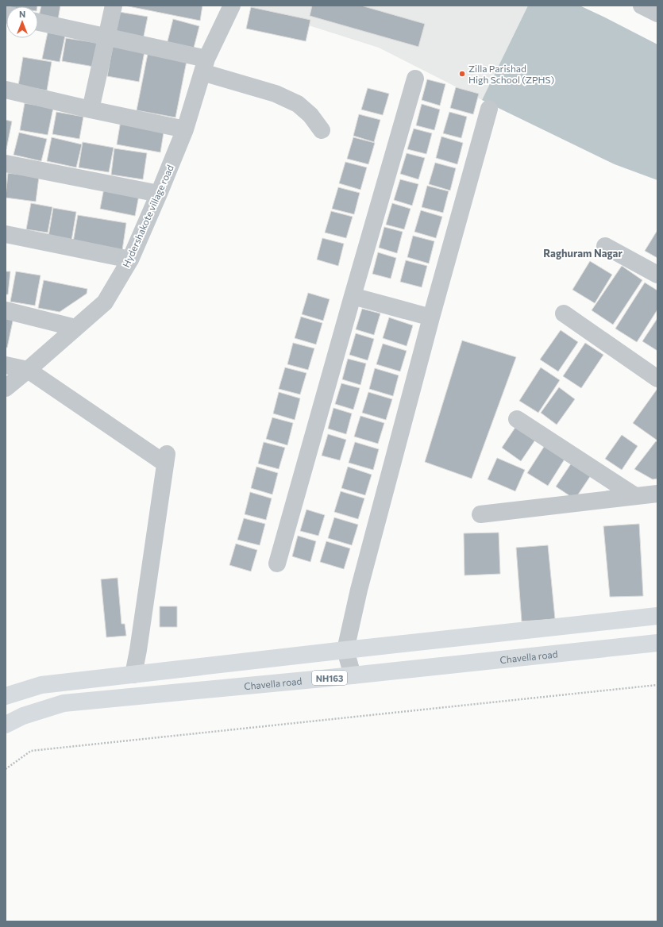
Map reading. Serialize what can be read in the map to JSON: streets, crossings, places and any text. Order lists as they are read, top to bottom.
{
  "streets": {
    "highway": ["Chavella road", "NH163"],
    "street": ["Hydershakote village road"]
  },
  "districts": ["Raghuram Nagar"],
  "places": ["Zilla Parishad High School (ZPHS)"],
  "north": "top"
}
